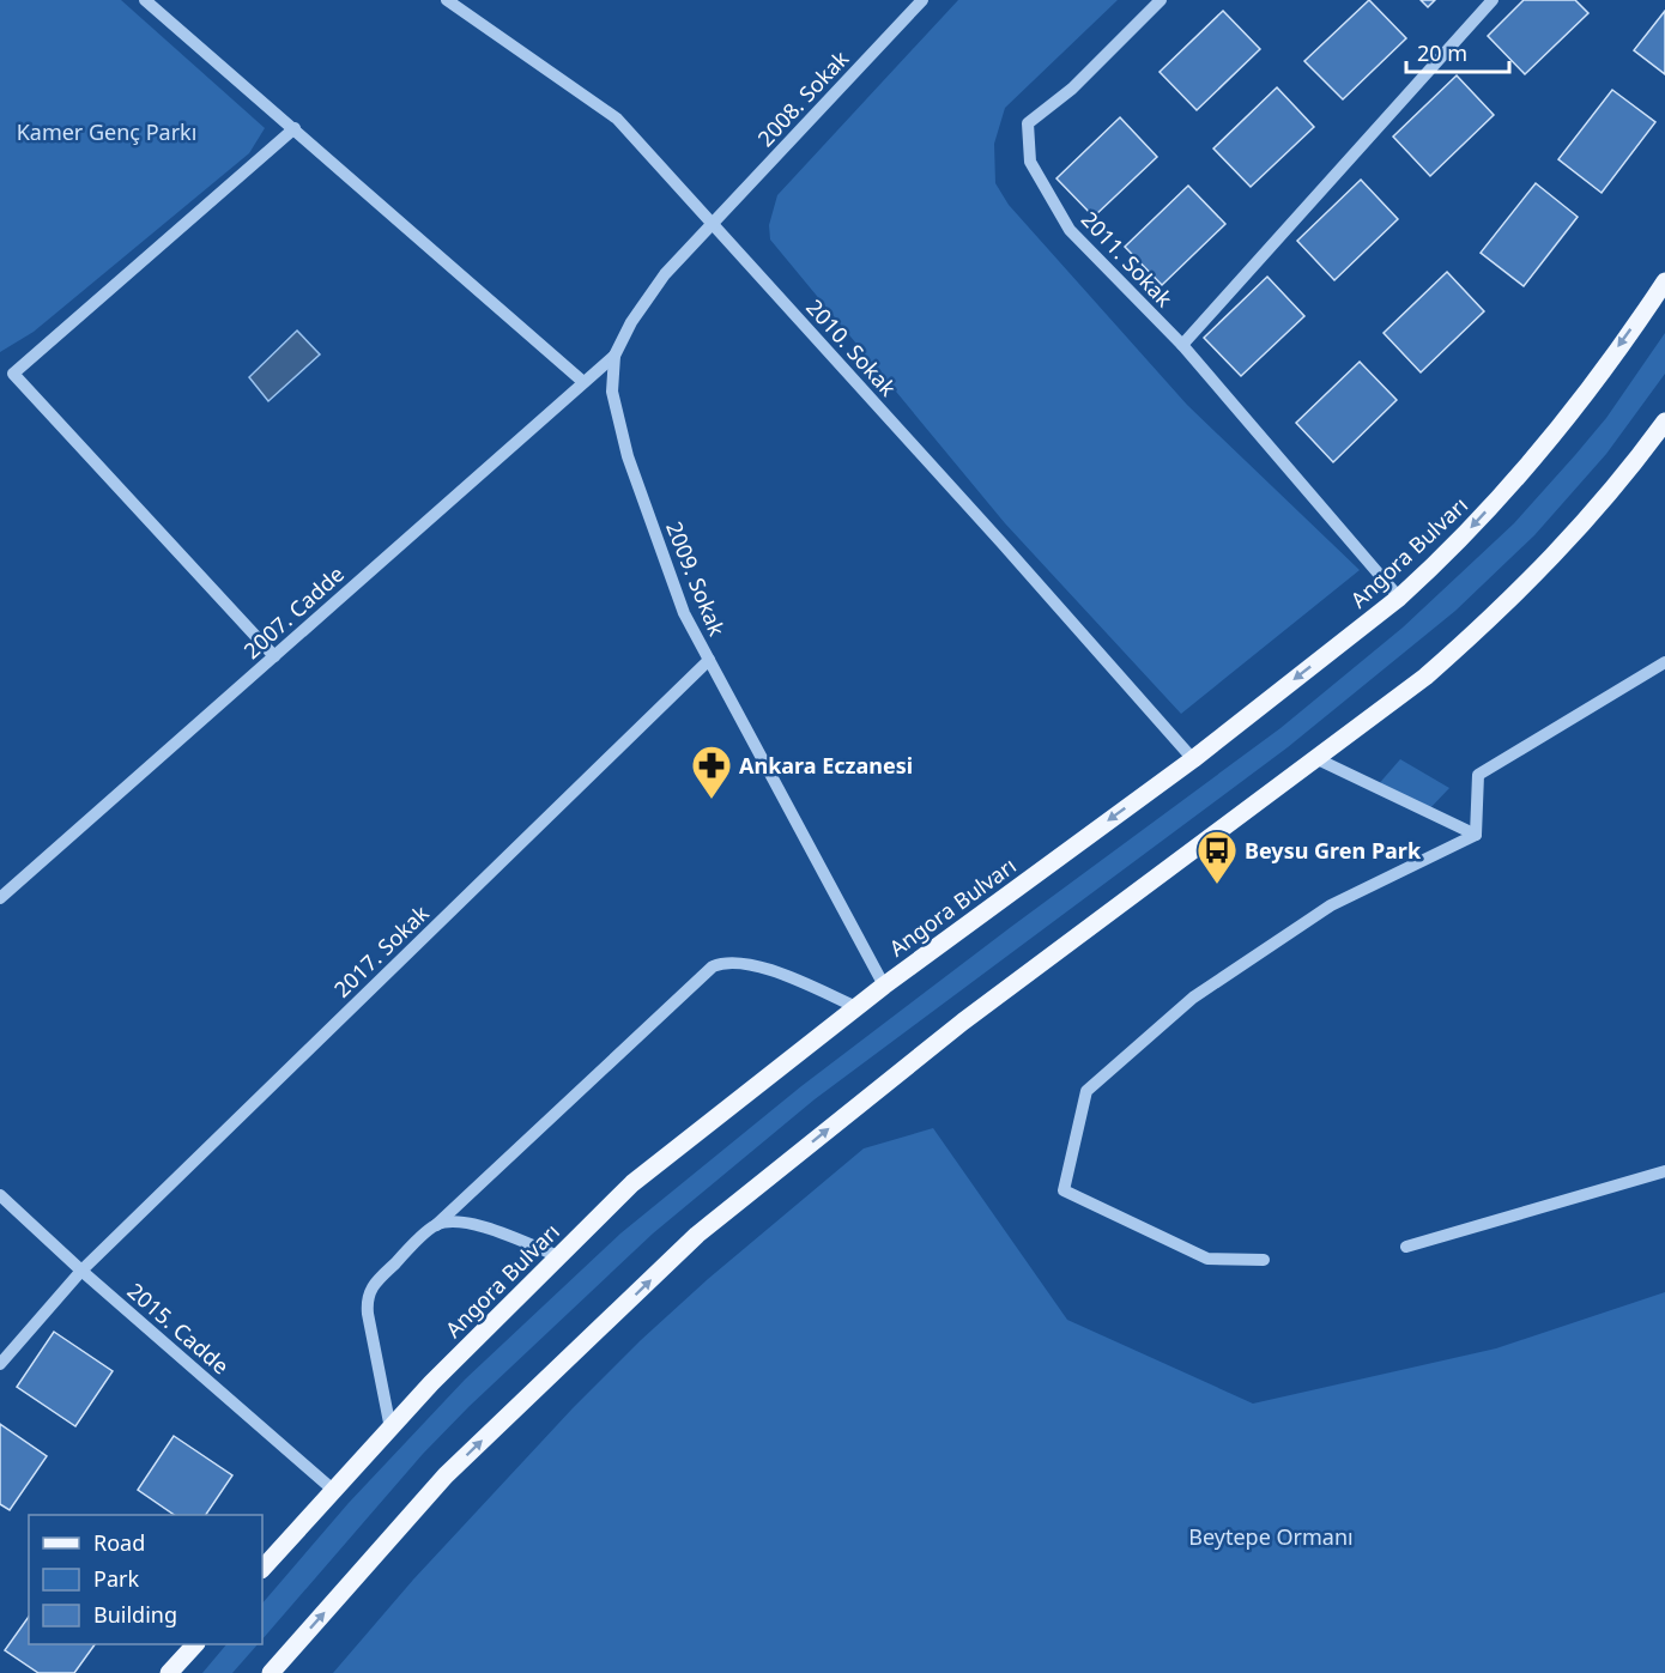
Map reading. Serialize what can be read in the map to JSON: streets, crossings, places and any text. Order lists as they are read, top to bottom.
{
  "streets": {
    "main road": ["Angora Bulvarı"],
    "street": [
      "2008. Sokak",
      "2011. Sokak",
      "2010. Sokak",
      "2009. Sokak",
      "2007. Cadde",
      "2017. Sokak",
      "2015. Cadde"
    ]
  },
  "crossings": [
    ["2008. Sokak", "2010. Sokak"],
    ["2008. Sokak", "2009. Sokak"],
    ["2010. Sokak", "Angora Bulvarı"],
    ["2010. Sokak", "2009. Sokak"],
    ["Angora Bulvarı", "2009. Sokak"],
    ["Angora Bulvarı", "2015. Cadde"],
    ["2009. Sokak", "2007. Cadde"],
    ["2009. Sokak", "2017. Sokak"],
    ["2017. Sokak", "2015. Cadde"]
  ],
  "parks": ["Kamer Genç Parkı", "Beytepe Ormanı"],
  "places": {
    "pharmacy": ["Ankara Eczanesi"],
    "bus stop": ["Beysu Gren Park"]
  },
  "legend": ["Road", "Park", "Building"],
  "scale_bar": "20 m"
}
